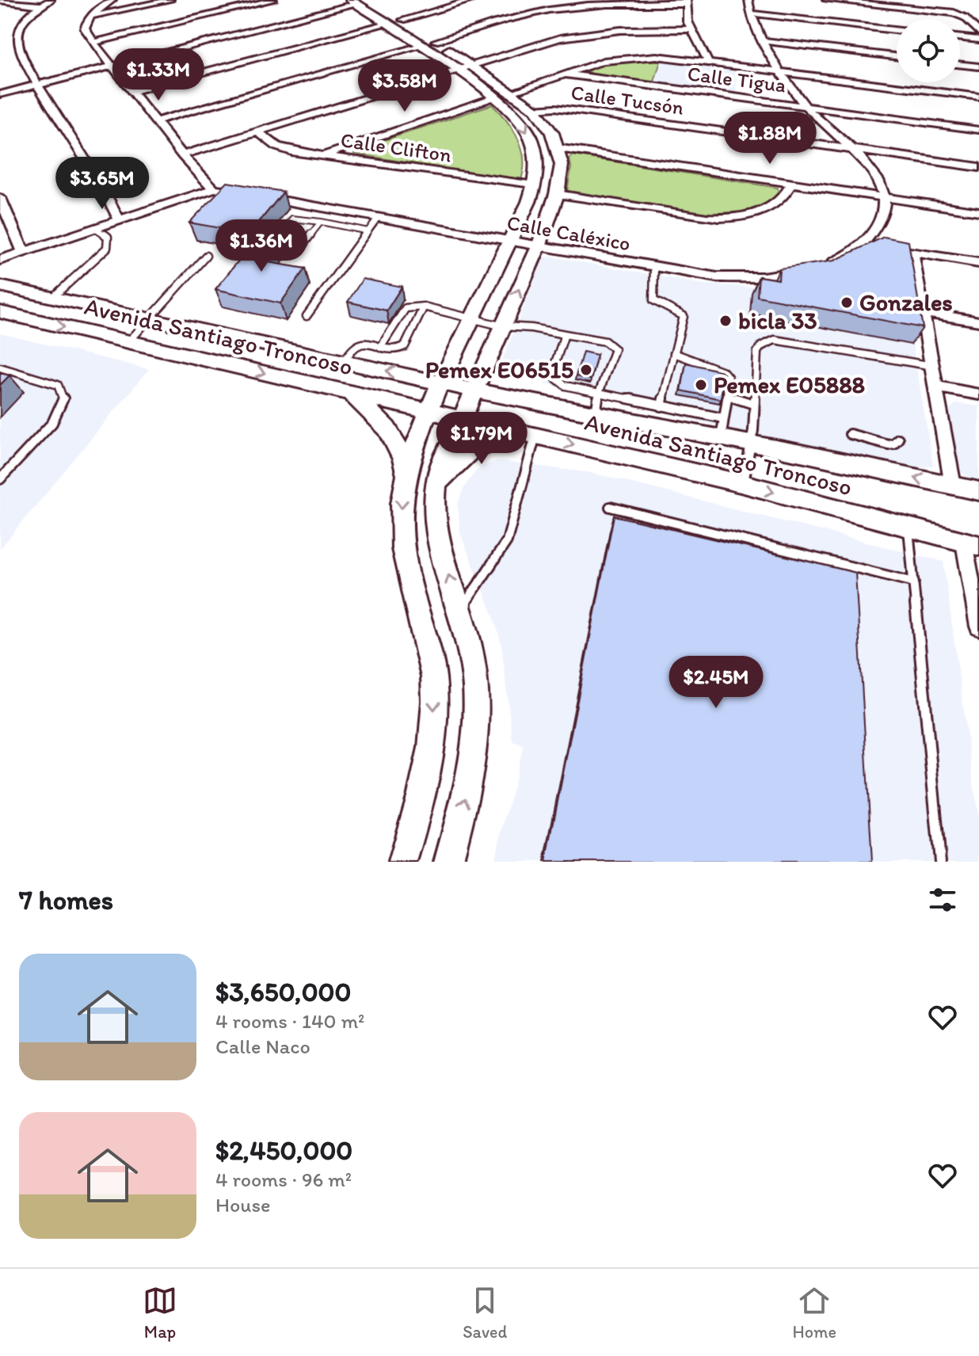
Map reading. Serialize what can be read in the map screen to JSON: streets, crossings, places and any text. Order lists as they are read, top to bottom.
{
  "streets": {
    "main road": ["Avenida Santiago Troncoso"],
    "street": [
      "Calle Tigua",
      "Calle Tucsón",
      "Calle Clifton",
      "Calle Caléxico"
    ]
  },
  "places": [
    "Gonzales",
    "bicla 33",
    "Pemex E06515",
    "Pemex E05888"
  ],
  "page": {
    "price": [
      "$1.33M",
      "$3.58M",
      "$1.88M",
      "$3.65M",
      "$1.36M",
      "$1.79M",
      "$2.45M"
    ],
    "heading": "7 homes",
    "list": [
      {
        "name": "$3,650,000",
        "note": "4 rooms · 140 m² · Calle Naco"
      },
      {
        "name": "$2,450,000",
        "note": "4 rooms · 96 m² · House"
      }
    ],
    "tabs": ["Map", "Saved", "Home"]
  }
}
